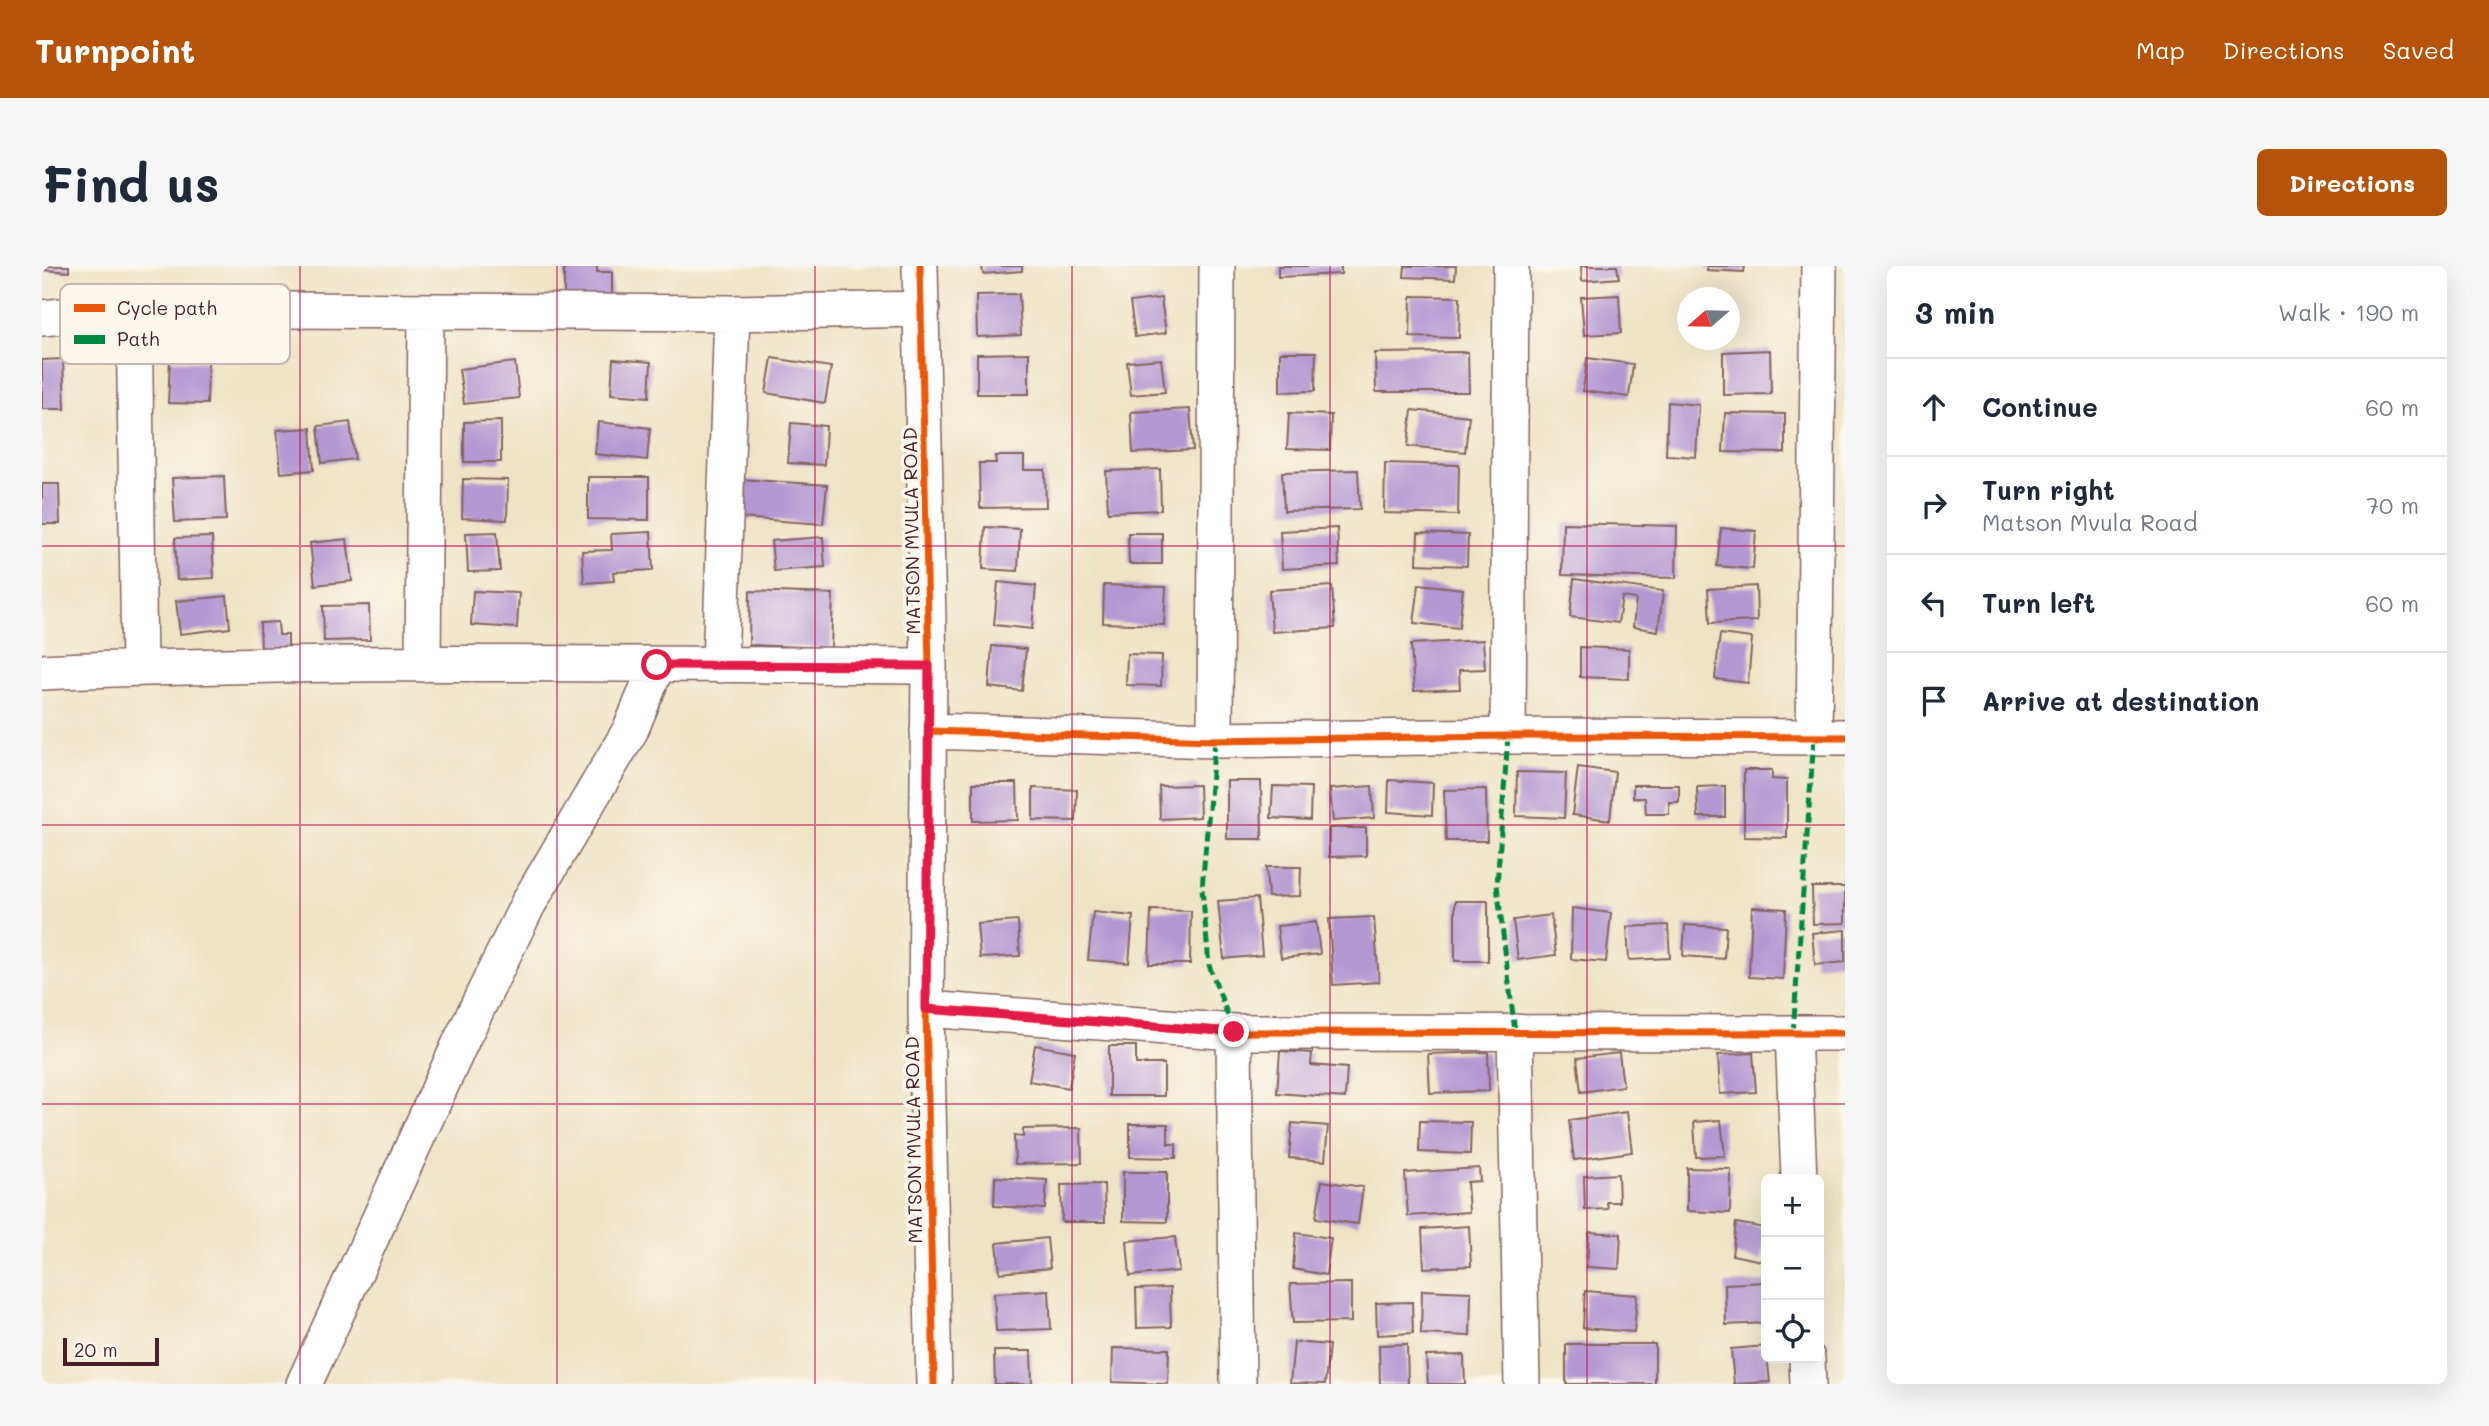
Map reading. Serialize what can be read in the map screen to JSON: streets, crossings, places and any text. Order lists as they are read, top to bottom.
{
  "streets": {
    "street": ["MATSON MVULA ROAD"]
  },
  "legend": ["Cycle path", "Path"],
  "scale_bar": "20 m",
  "north": "left",
  "page": {
    "header": "Turnpoint",
    "nav": ["Map", "Directions", "Saved"],
    "buttons": "Directions",
    "title": "Find us",
    "heading": ["3 min", "Walk · 190 m"],
    "list": [
      ["Continue", "60 m"],
      ["Turn right", "Matson Mvula Road", "70 m"],
      ["Turn left", "60 m"],
      "Arrive at destination"
    ],
    "map_buttons": ["+", "−"],
    "scale": "20 m"
  }
}
